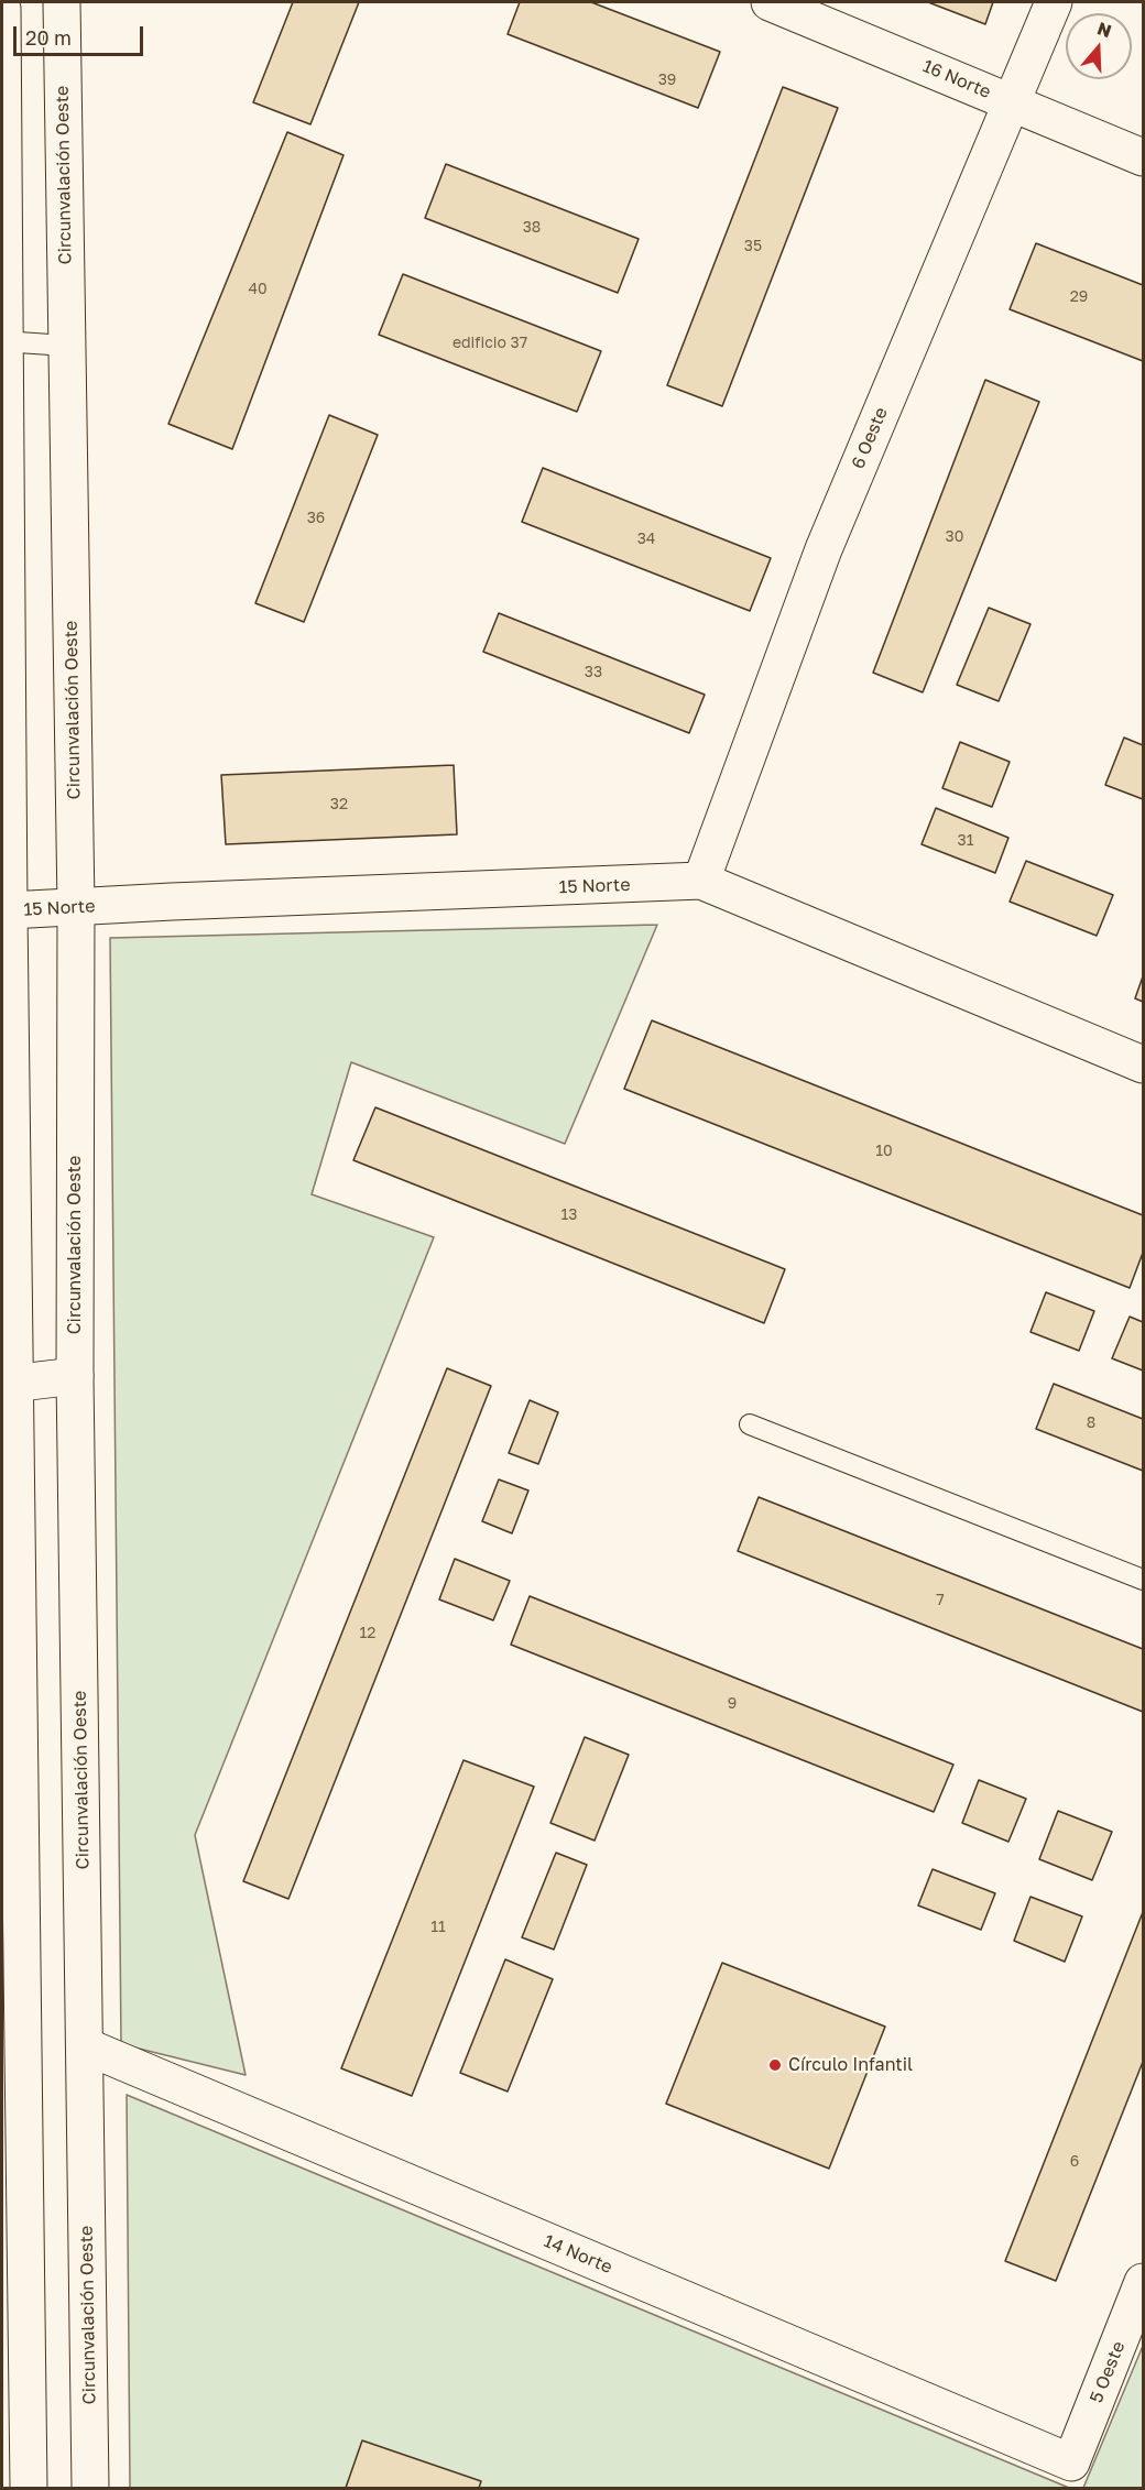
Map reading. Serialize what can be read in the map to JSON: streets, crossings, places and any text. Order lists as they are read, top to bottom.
{
  "streets": {
    "main road": [
      "16 Norte",
      "Circunvalación Oeste",
      "6 Oeste",
      "15 Norte",
      "14 Norte",
      "5 Oeste"
    ]
  },
  "crossings": [
    ["16 Norte", "6 Oeste"],
    ["Circunvalación Oeste", "15 Norte"],
    ["Circunvalación Oeste", "14 Norte"],
    ["6 Oeste", "15 Norte"],
    ["14 Norte", "5 Oeste"]
  ],
  "places": ["Círculo Infantil"],
  "house_numbers": [
    "39",
    "38",
    "35",
    "40",
    "29",
    "edificio 37",
    "36",
    "30",
    "34",
    "33",
    "32",
    "31",
    "10",
    "13",
    "8",
    "7",
    "12",
    "9",
    "11",
    "6"
  ],
  "scale_bar": "20 m",
  "north": "top"
}
